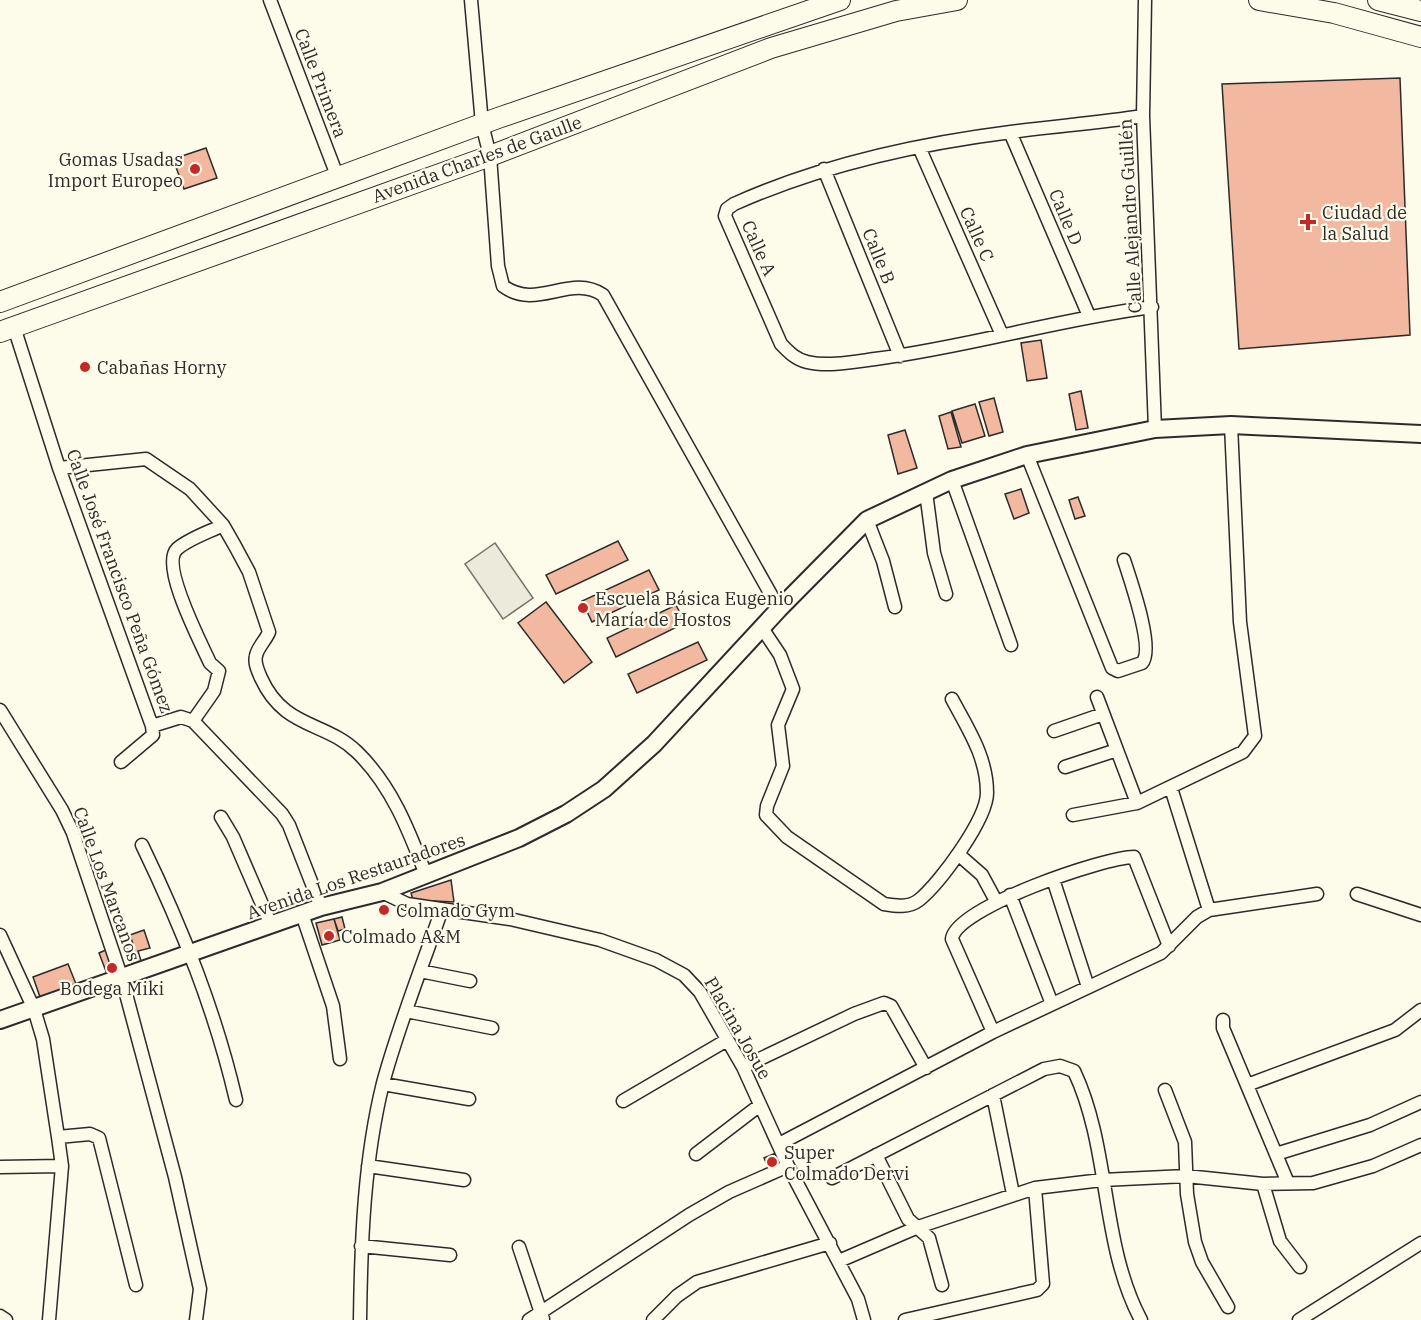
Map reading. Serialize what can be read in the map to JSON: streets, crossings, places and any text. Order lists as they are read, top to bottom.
{
  "streets": {
    "main road": ["Avenida Charles de Gaulle"],
    "street": [
      "Calle Primera",
      "Calle Alejandro Guillén",
      "Calle D",
      "Calle C",
      "Calle A",
      "Calle B",
      "Calle José Francisco Peña Gómez",
      "Avenida Los Restauradores",
      "Calle Los Marcanos",
      "Placina Josue"
    ]
  },
  "crossings": [
    ["Calle Primera", "Avenida Charles de Gaulle"],
    ["Avenida Charles de Gaulle", "Calle José Francisco Peña Gómez"],
    ["Calle Alejandro Guillén", "Calle A"],
    ["Calle Alejandro Guillén", "Avenida Los Restauradores"],
    ["Calle D", "Calle A"],
    ["Calle C", "Calle A"],
    ["Calle A", "Calle B"],
    ["Calle José Francisco Peña Gómez", "Avenida Los Restauradores"],
    ["Avenida Los Restauradores", "Calle Los Marcanos"],
    ["Avenida Los Restauradores", "Placina Josue"]
  ],
  "places": {
    "other": [
      "Gomas Usadas Import Europeo",
      "Cabañas Horny",
      "Escuela Básica Eugenio María de Hostos",
      "Colmado Gym",
      "Colmado A&M",
      "Bodega Miki",
      "Super Colmado Dervi"
    ],
    "health": ["Ciudad de la Salud"]
  }
}
